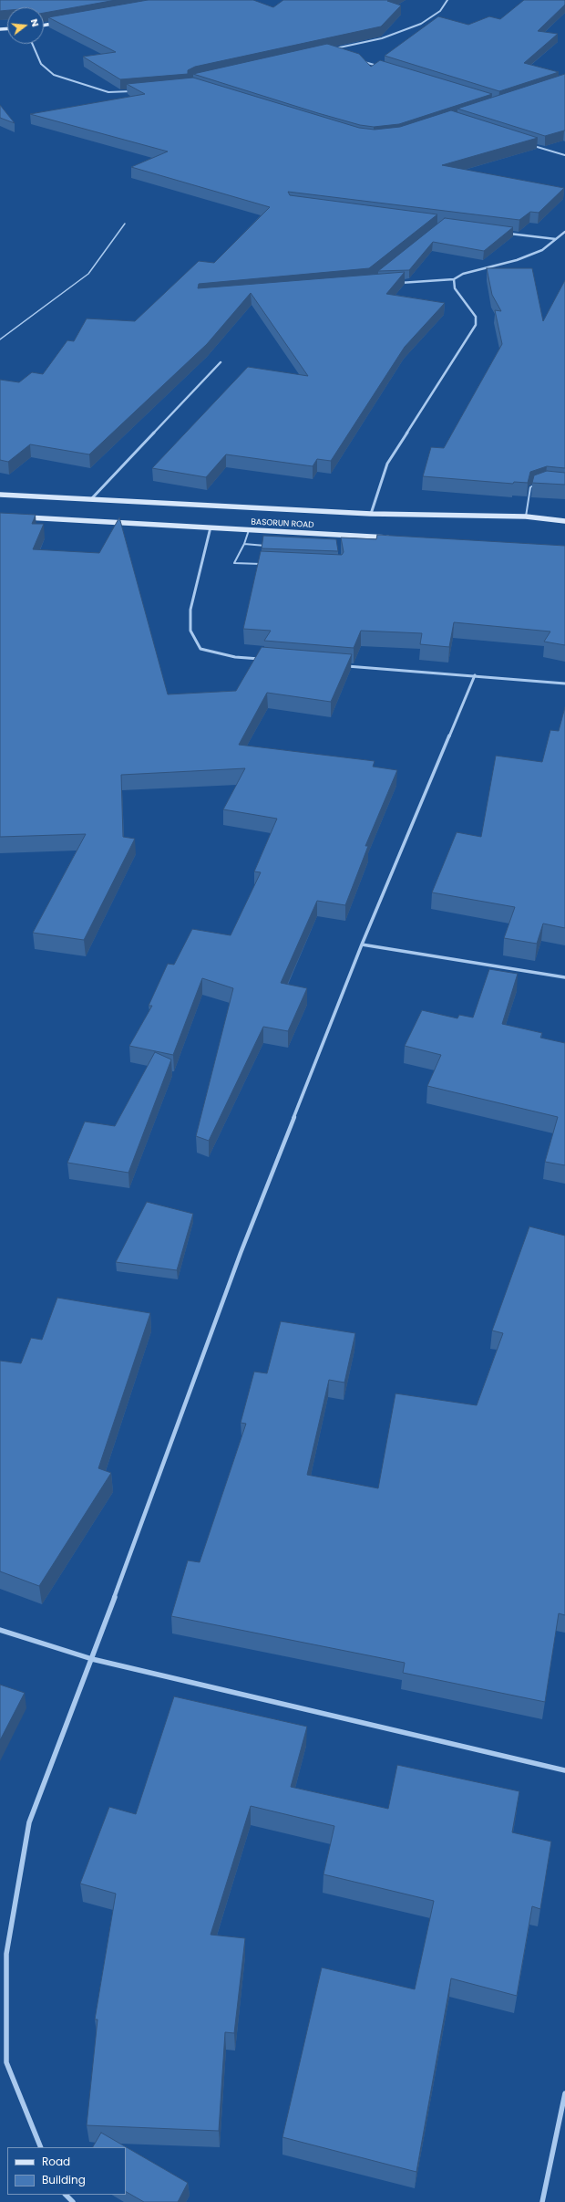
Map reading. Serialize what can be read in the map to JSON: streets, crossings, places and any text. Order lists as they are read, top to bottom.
{
  "streets": {
    "main road": ["BASORUN ROAD"]
  },
  "legend": ["Road", "Building"],
  "north": "right"
}
